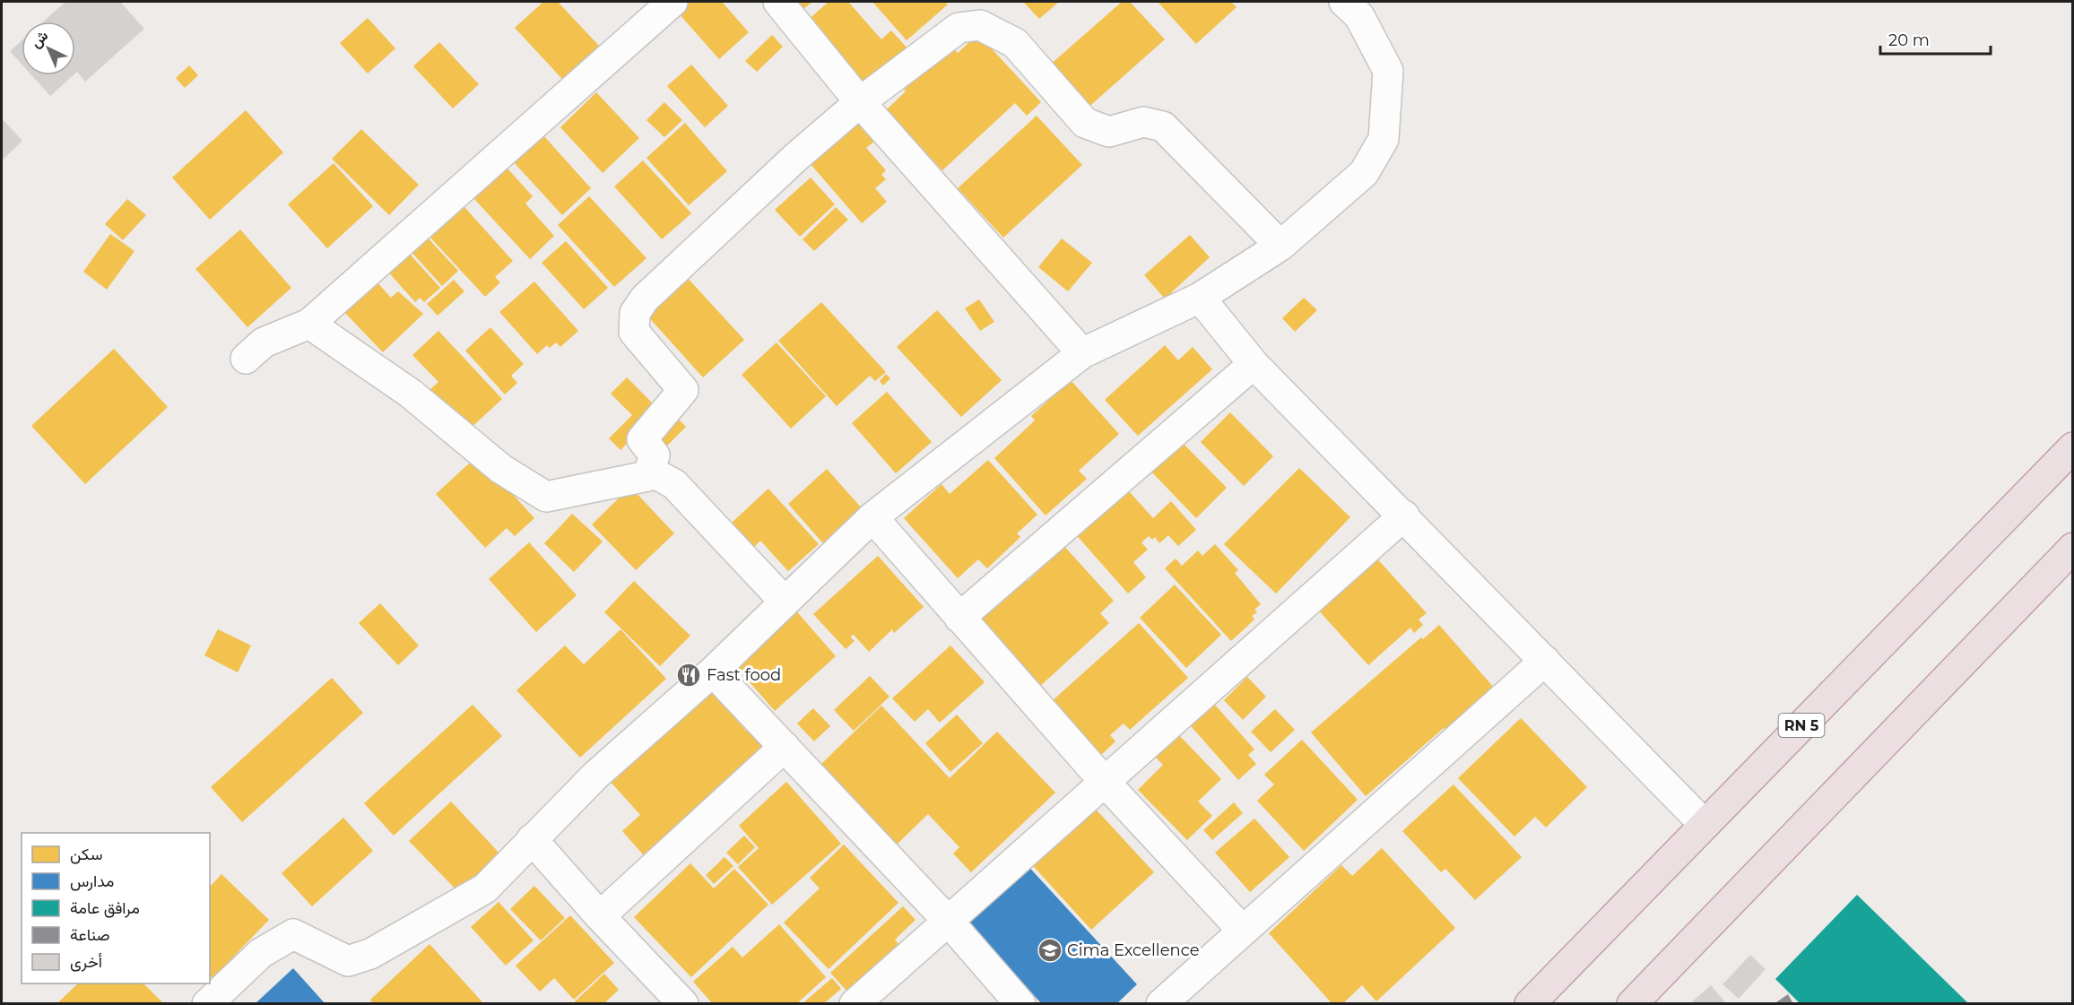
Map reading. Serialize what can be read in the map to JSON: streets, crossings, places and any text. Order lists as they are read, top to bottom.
{
  "streets": {
    "highway": ["RN 5"]
  },
  "places": {
    "restaurant": ["Fast food"],
    "school or university": ["Cima Excellence"]
  },
  "legend": [
    "سكن",
    "مدارس",
    "مرافق عامة",
    "صناعة",
    "أخرى"
  ],
  "scale_bar": "20 m",
  "north": "top left"
}
